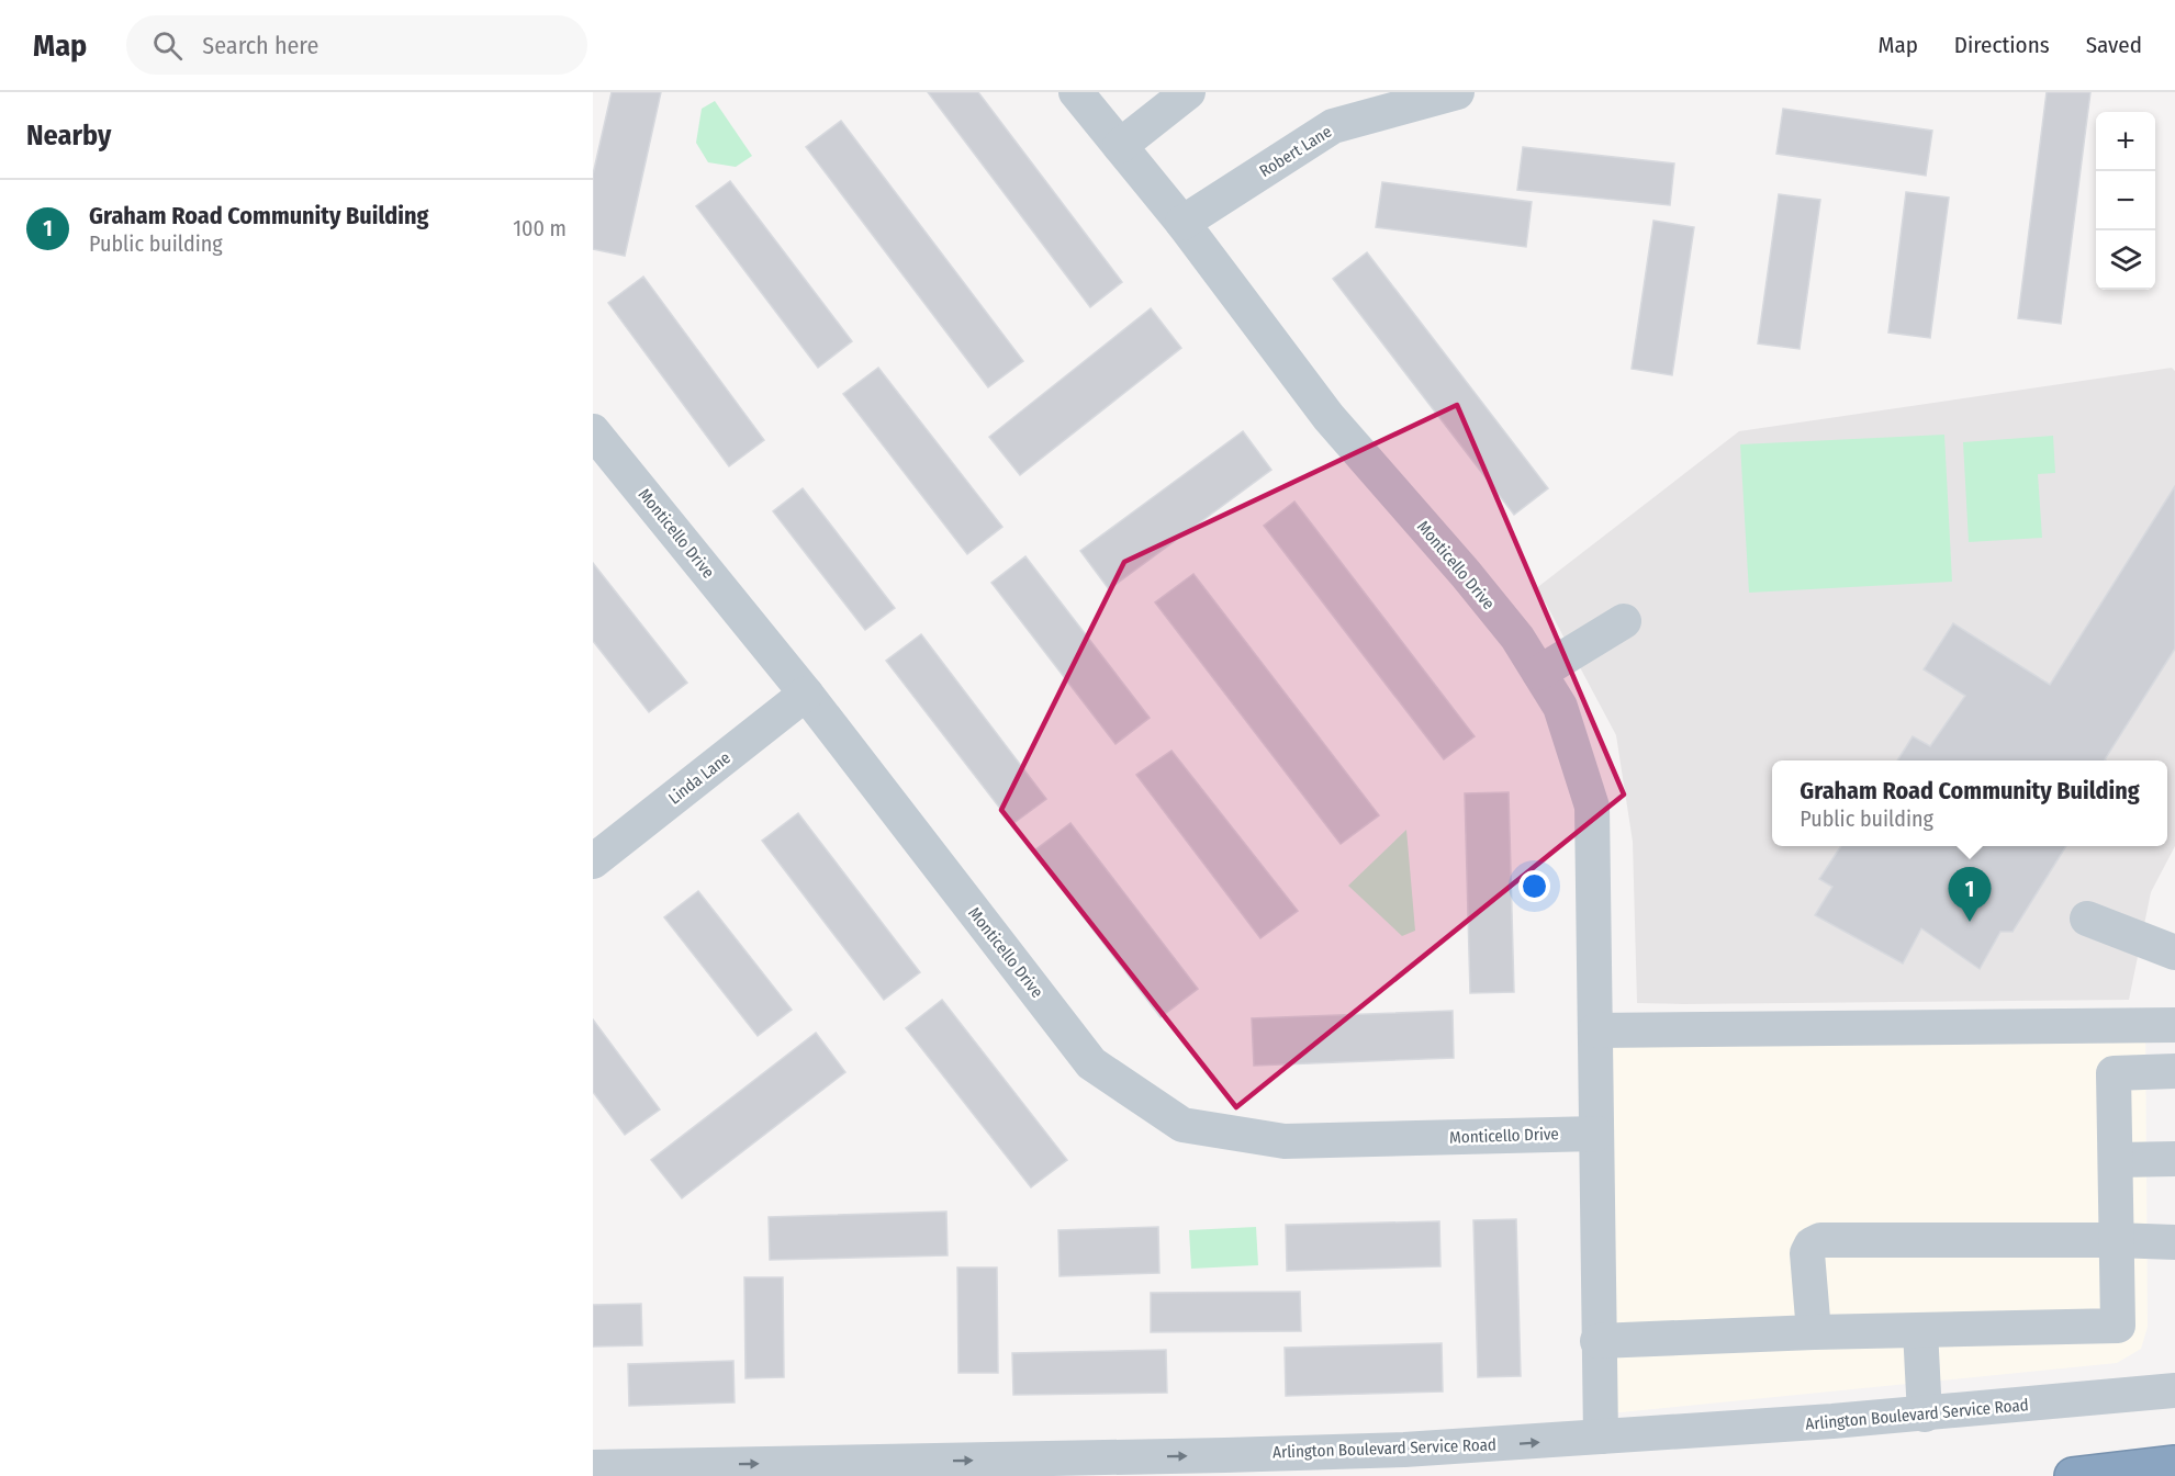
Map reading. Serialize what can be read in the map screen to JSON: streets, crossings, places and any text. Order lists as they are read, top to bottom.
{
  "streets": {
    "street": [
      "Robert Lane",
      "Monticello Drive",
      "Linda Lane",
      "Arlington Boulevard Service Road"
    ]
  },
  "crossings": [
    ["Robert Lane", "Monticello Drive"],
    ["Monticello Drive", "Linda Lane"],
    ["Monticello Drive", "Arlington Boulevard Service Road"]
  ],
  "one_way": ["Arlington Boulevard Service Road"],
  "page": {
    "header": "Map",
    "search": "Search here",
    "nav": ["Map", "Directions", "Saved"],
    "heading": "Nearby",
    "map_buttons": ["+", "−"],
    "list": [
      {
        "mark": "1",
        "name": "Graham Road Community Building",
        "note": "Public building",
        "value": "100 m"
      }
    ],
    "popup": ["Graham Road Community Building", "Public building"],
    "pins": "1"
  }
}
